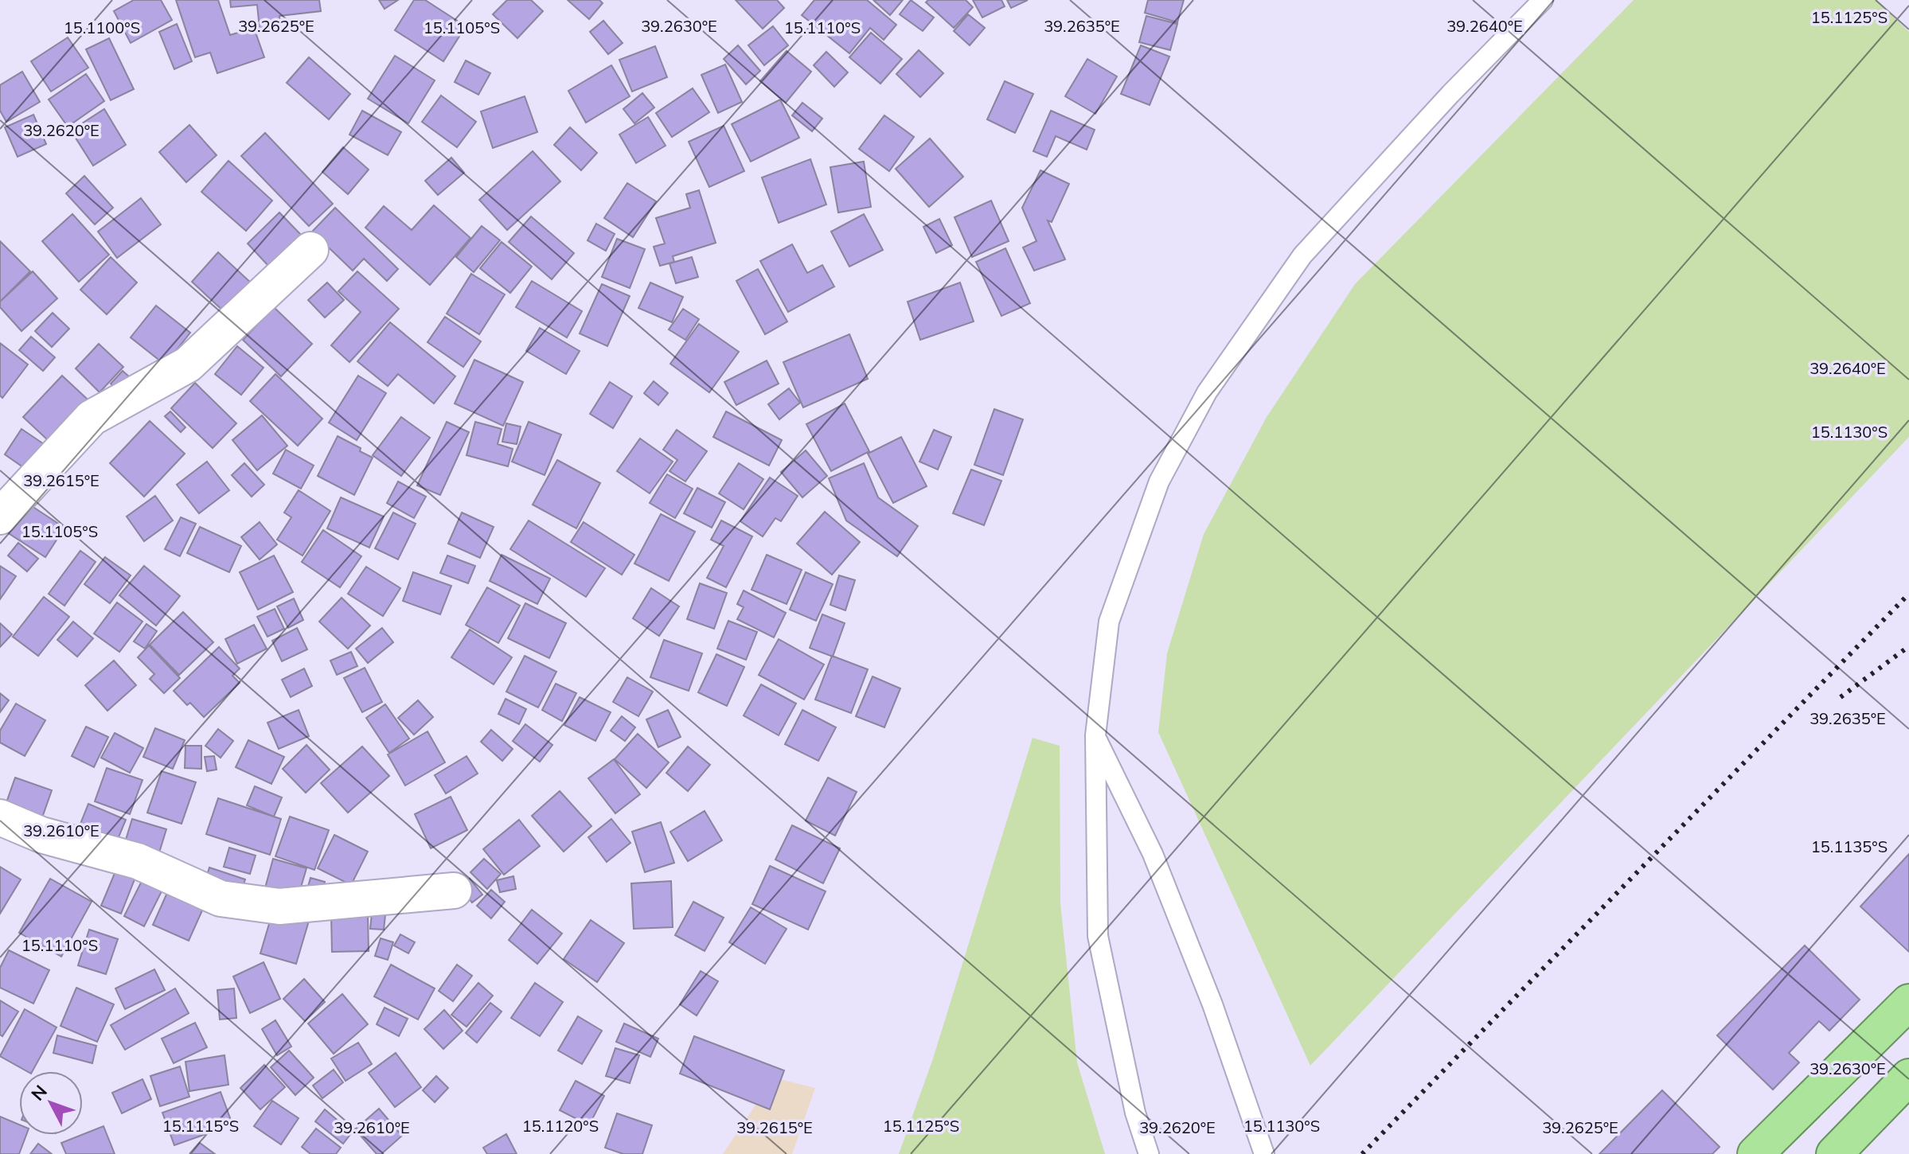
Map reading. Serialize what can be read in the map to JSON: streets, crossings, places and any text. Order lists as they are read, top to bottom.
{
  "north": "top left",
  "coordinates": [
    "15.1125°S",
    "39.2625°E",
    "39.2640°E",
    "39.2630°E",
    "39.2635°E",
    "15.1100°S",
    "15.1105°S",
    "15.1110°S",
    "39.2620°E",
    "15.1130°S",
    "39.2615°E",
    "39.2610°E",
    "15.1135°S",
    "15.1115°S",
    "15.1120°S"
  ]
}
